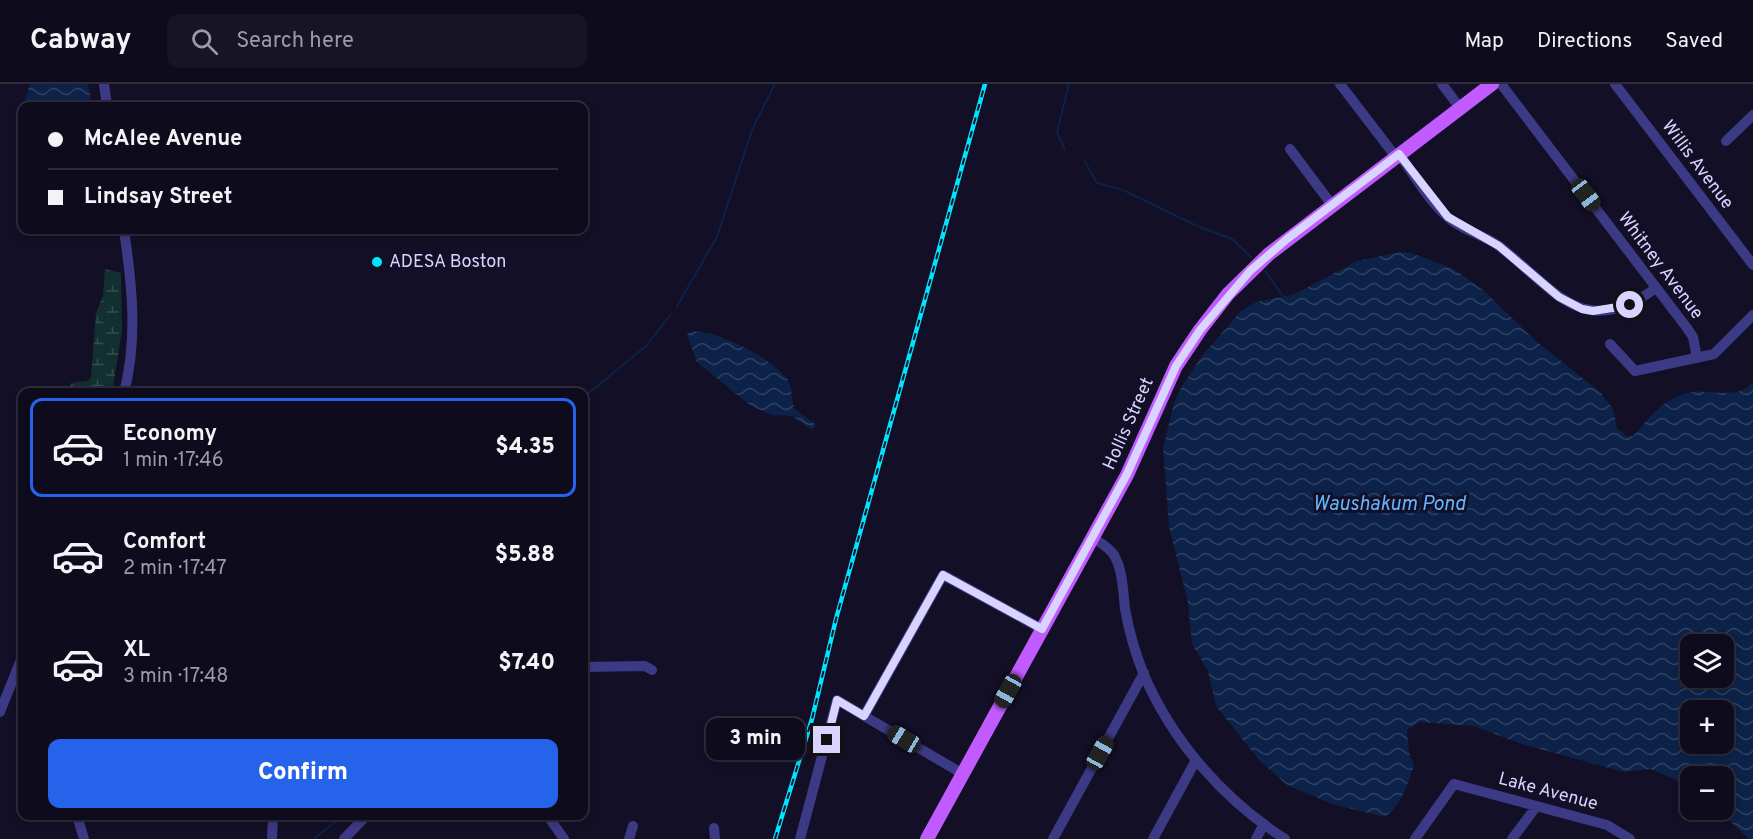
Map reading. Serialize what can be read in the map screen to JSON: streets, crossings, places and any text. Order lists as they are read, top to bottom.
{
  "streets": {
    "main road": ["Hollis Street"],
    "street": ["Willis Avenue", "Whitney Avenue", "Lake Avenue"]
  },
  "water": ["Waushakum Pond"],
  "places": ["ADESA Boston"],
  "page": {
    "header": "Cabway",
    "search": "Search here",
    "nav": ["Map", "Directions", "Saved"],
    "banner": ["McAlee Avenue", "Lindsay Street"],
    "list": [
      {
        "name": "Economy",
        "note": "1 min · 17:46",
        "value": "$4.35"
      },
      {
        "name": "Comfort",
        "note": "2 min · 17:47",
        "value": "$5.88"
      },
      {
        "name": "XL",
        "note": "3 min · 17:48",
        "value": "$7.40"
      }
    ],
    "map_buttons": ["+", "−"],
    "bubble": "3 min",
    "buttons": "Confirm"
  }
}
